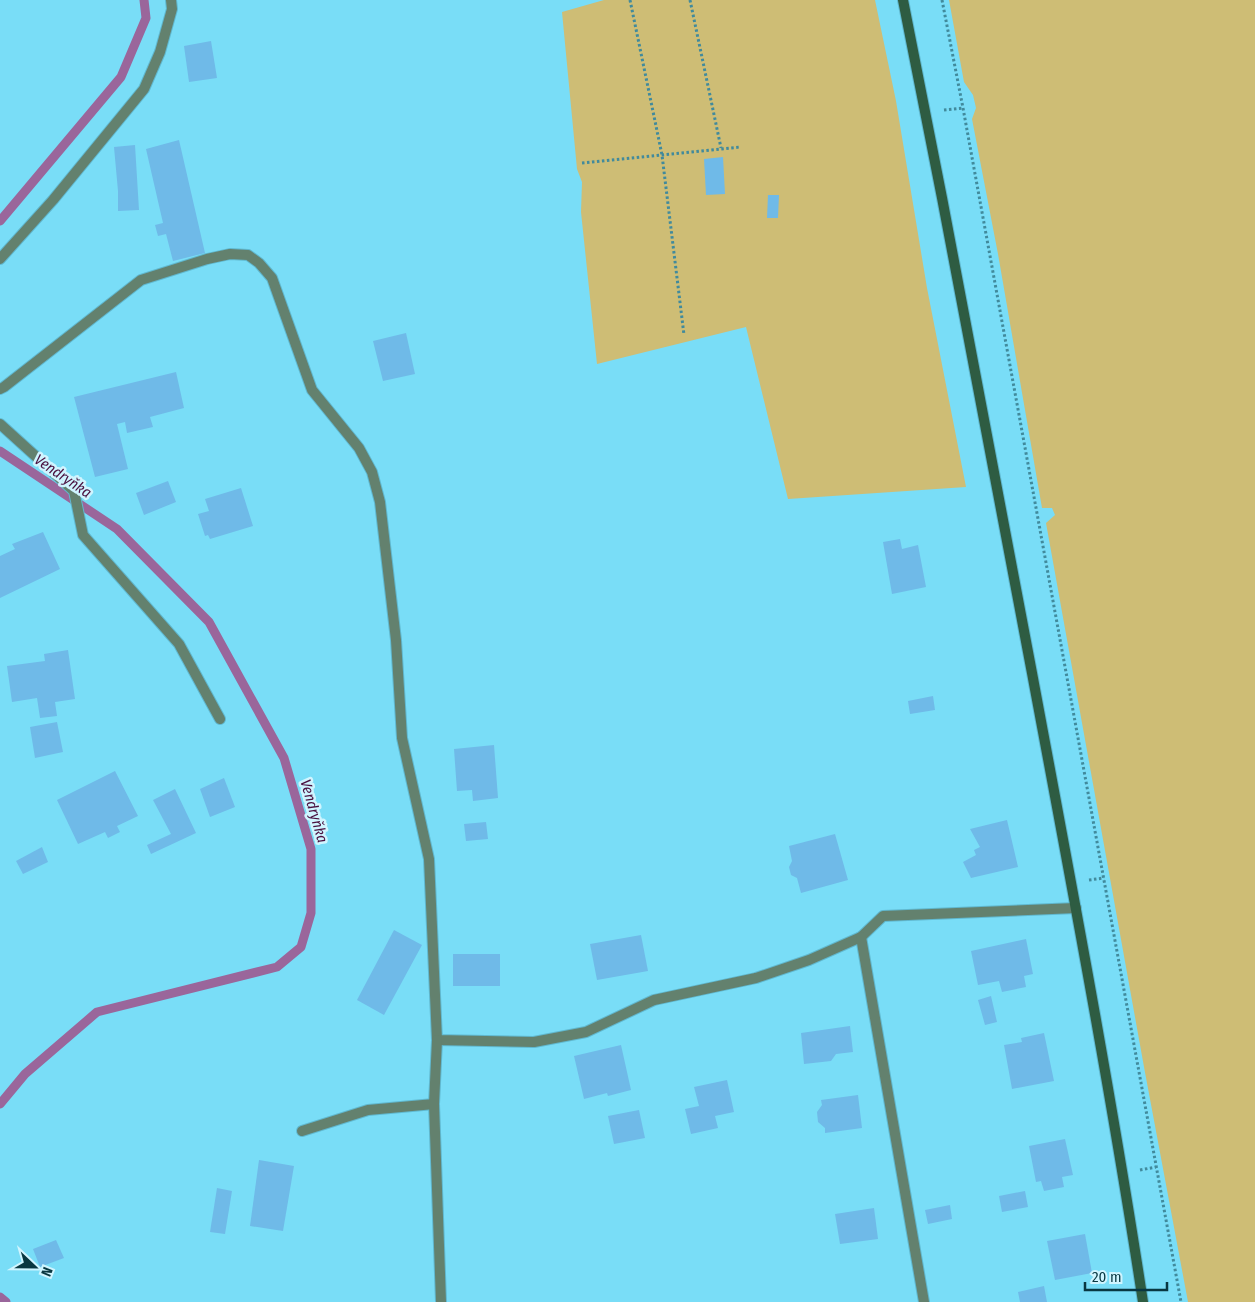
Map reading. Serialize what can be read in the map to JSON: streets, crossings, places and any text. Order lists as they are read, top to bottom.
{
  "water": ["Vendryňka"],
  "scale_bar": "20 m",
  "north": "right"
}
